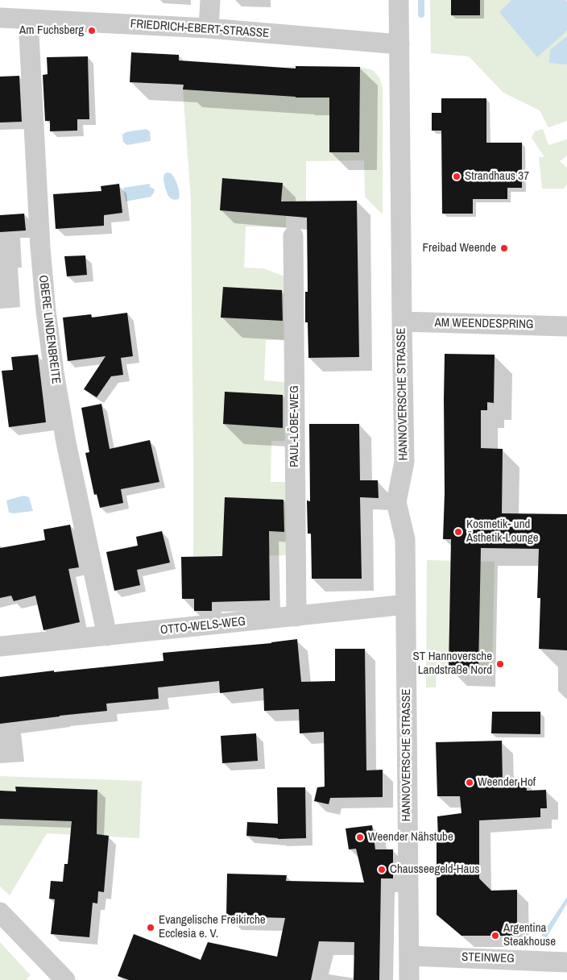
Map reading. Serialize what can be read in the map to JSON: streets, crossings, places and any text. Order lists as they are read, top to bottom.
{
  "streets": {
    "street": [
      "FRIEDRICH-EBERT-STRASSE",
      "AM WEENDESPRING",
      "OBERE LINDENBREITE",
      "HANNOVERSCHE STRASSE",
      "PAUL-LÖBE-WEG",
      "OTTO-WELS-WEG",
      "STEINWEG"
    ]
  },
  "crossings": [
    ["FRIEDRICH-EBERT-STRASSE", "OBERE LINDENBREITE"],
    ["FRIEDRICH-EBERT-STRASSE", "HANNOVERSCHE STRASSE"],
    ["AM WEENDESPRING", "HANNOVERSCHE STRASSE"],
    ["OBERE LINDENBREITE", "OTTO-WELS-WEG"],
    ["HANNOVERSCHE STRASSE", "OTTO-WELS-WEG"],
    ["HANNOVERSCHE STRASSE", "STEINWEG"],
    ["PAUL-LÖBE-WEG", "OTTO-WELS-WEG"]
  ],
  "places": [
    "Am Fuchsberg",
    "Strandhaus 37",
    "Freibad Weende",
    "Kosmetik- und Ästhetik-Lounge",
    "ST Hannoversche Landstraße Nord",
    "Weender Hof",
    "Weender Nähstube",
    "Chausseegeld-Haus",
    "Evangelische Freikirche Ecclesia e. V.",
    "Argentina Steakhouse"
  ]
}
